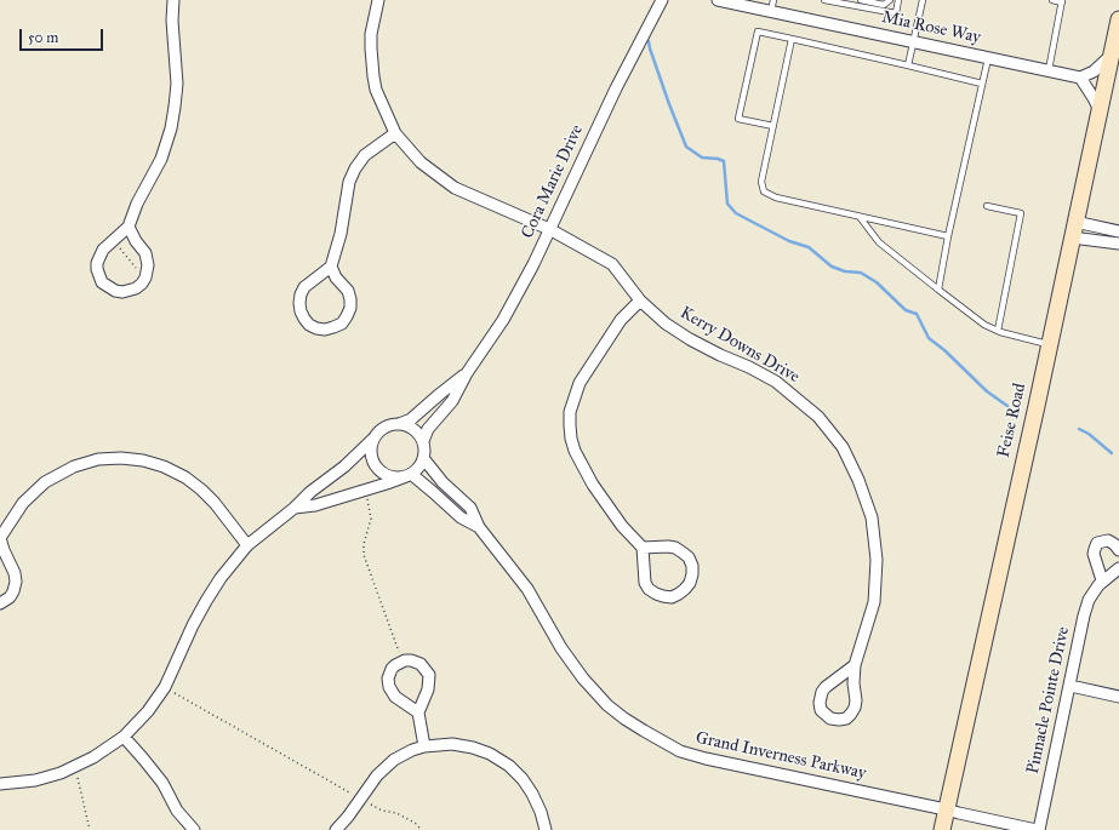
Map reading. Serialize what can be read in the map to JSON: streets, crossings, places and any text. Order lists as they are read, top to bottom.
{
  "streets": {
    "street": [
      "Mia Rose Way",
      "Cora Marie Drive",
      "Kerry Downs Drive",
      "Feise Road",
      "Pinnacle Pointe Drive",
      "Grand Inverness Parkway"
    ]
  },
  "crossings": [
    ["Cora Marie Drive", "Kerry Downs Drive"],
    ["Cora Marie Drive", "Grand Inverness Parkway"],
    ["Feise Road", "Grand Inverness Parkway"],
    ["Pinnacle Pointe Drive", "Grand Inverness Parkway"]
  ],
  "scale_bar": "50 m"
}
